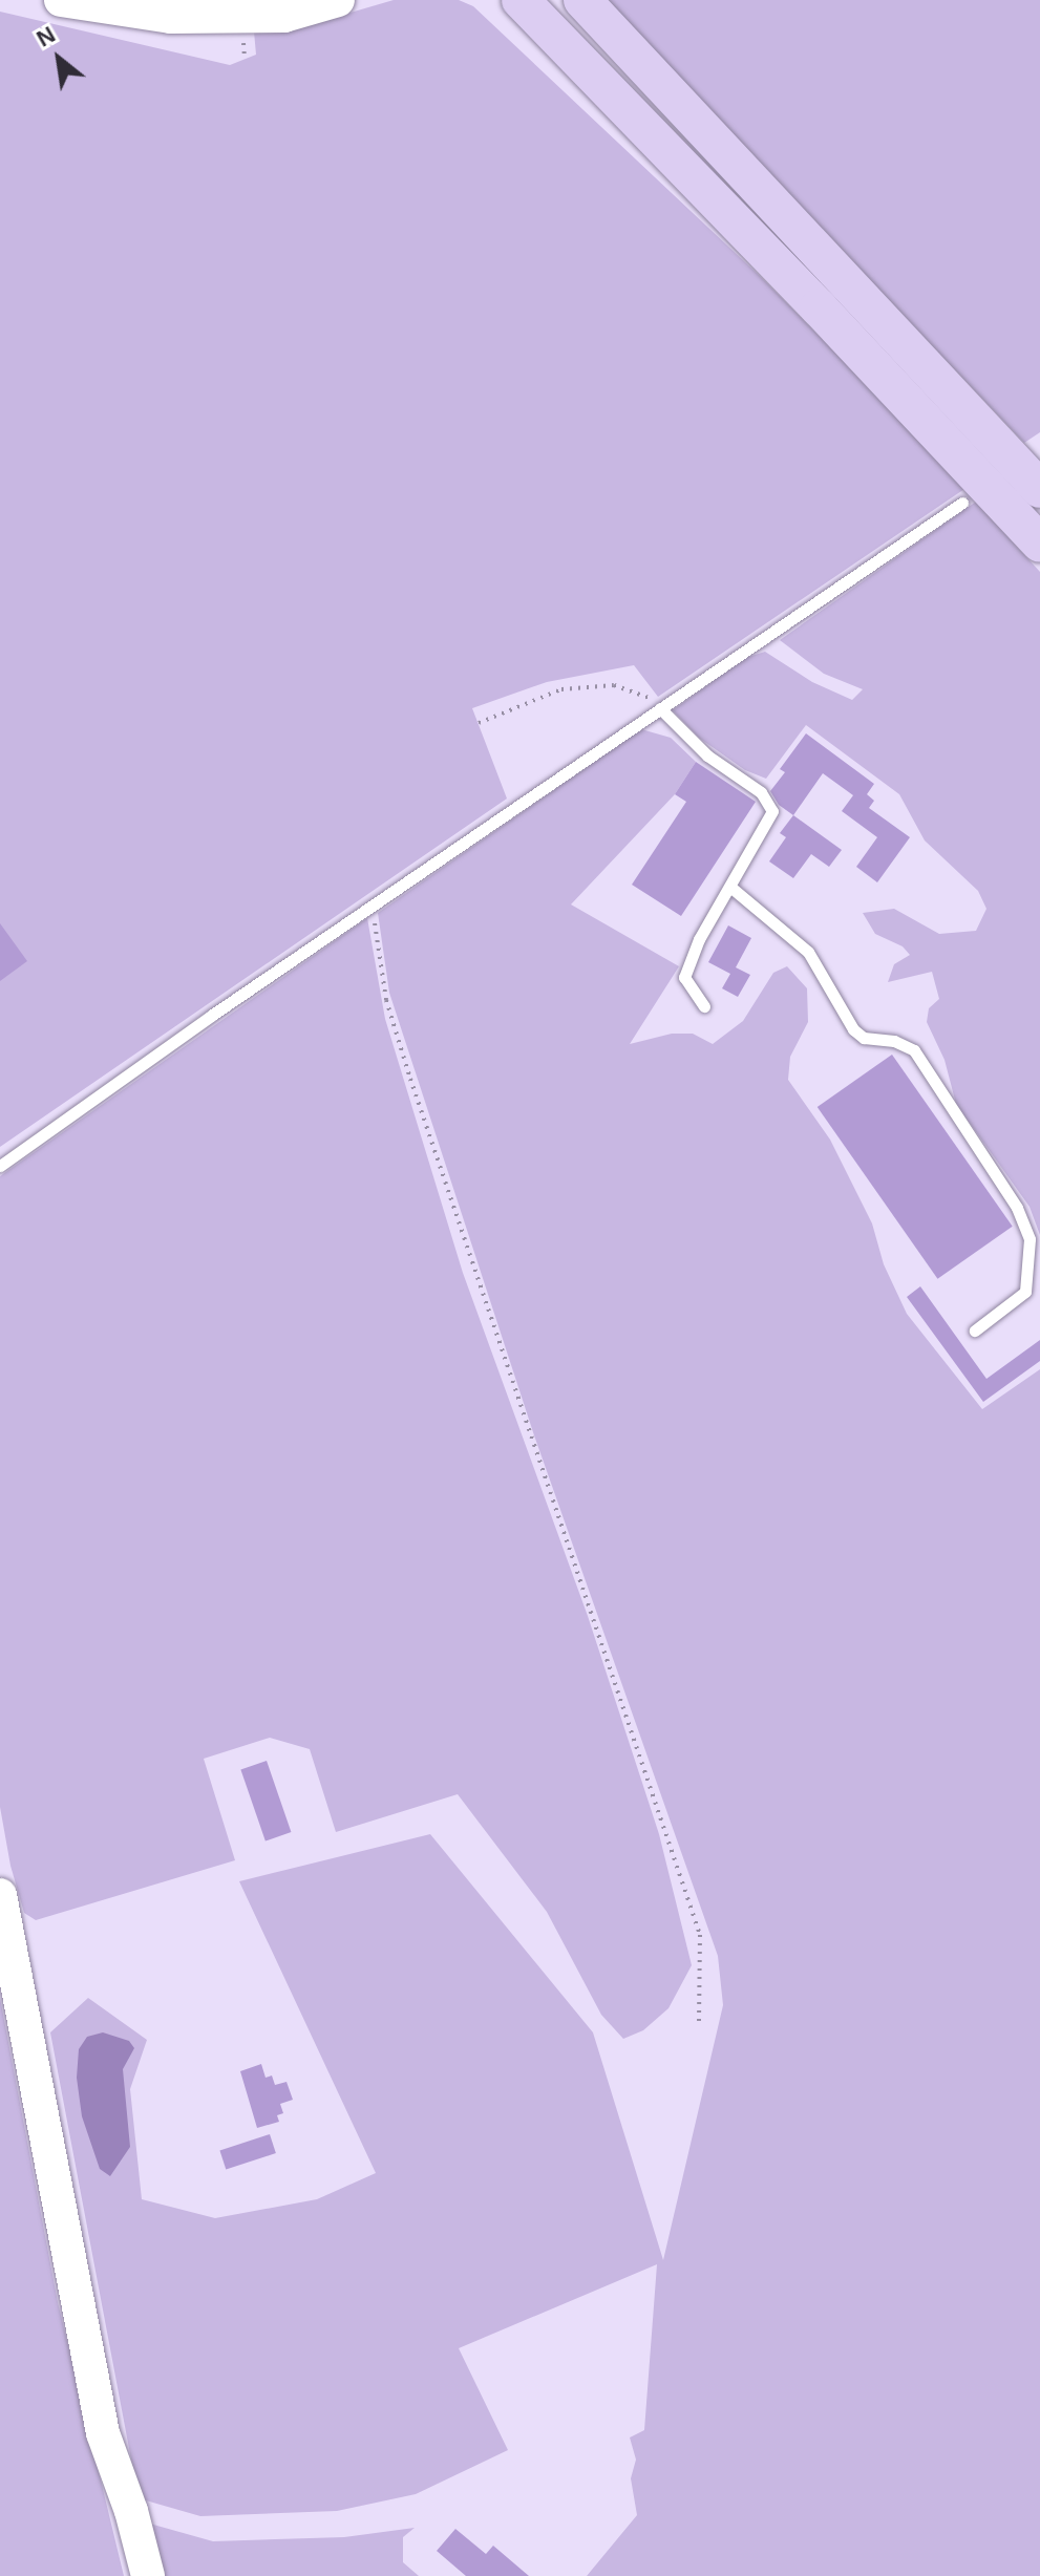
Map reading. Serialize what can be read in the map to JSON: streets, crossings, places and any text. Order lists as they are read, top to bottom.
{
  "north": "top left"
}
